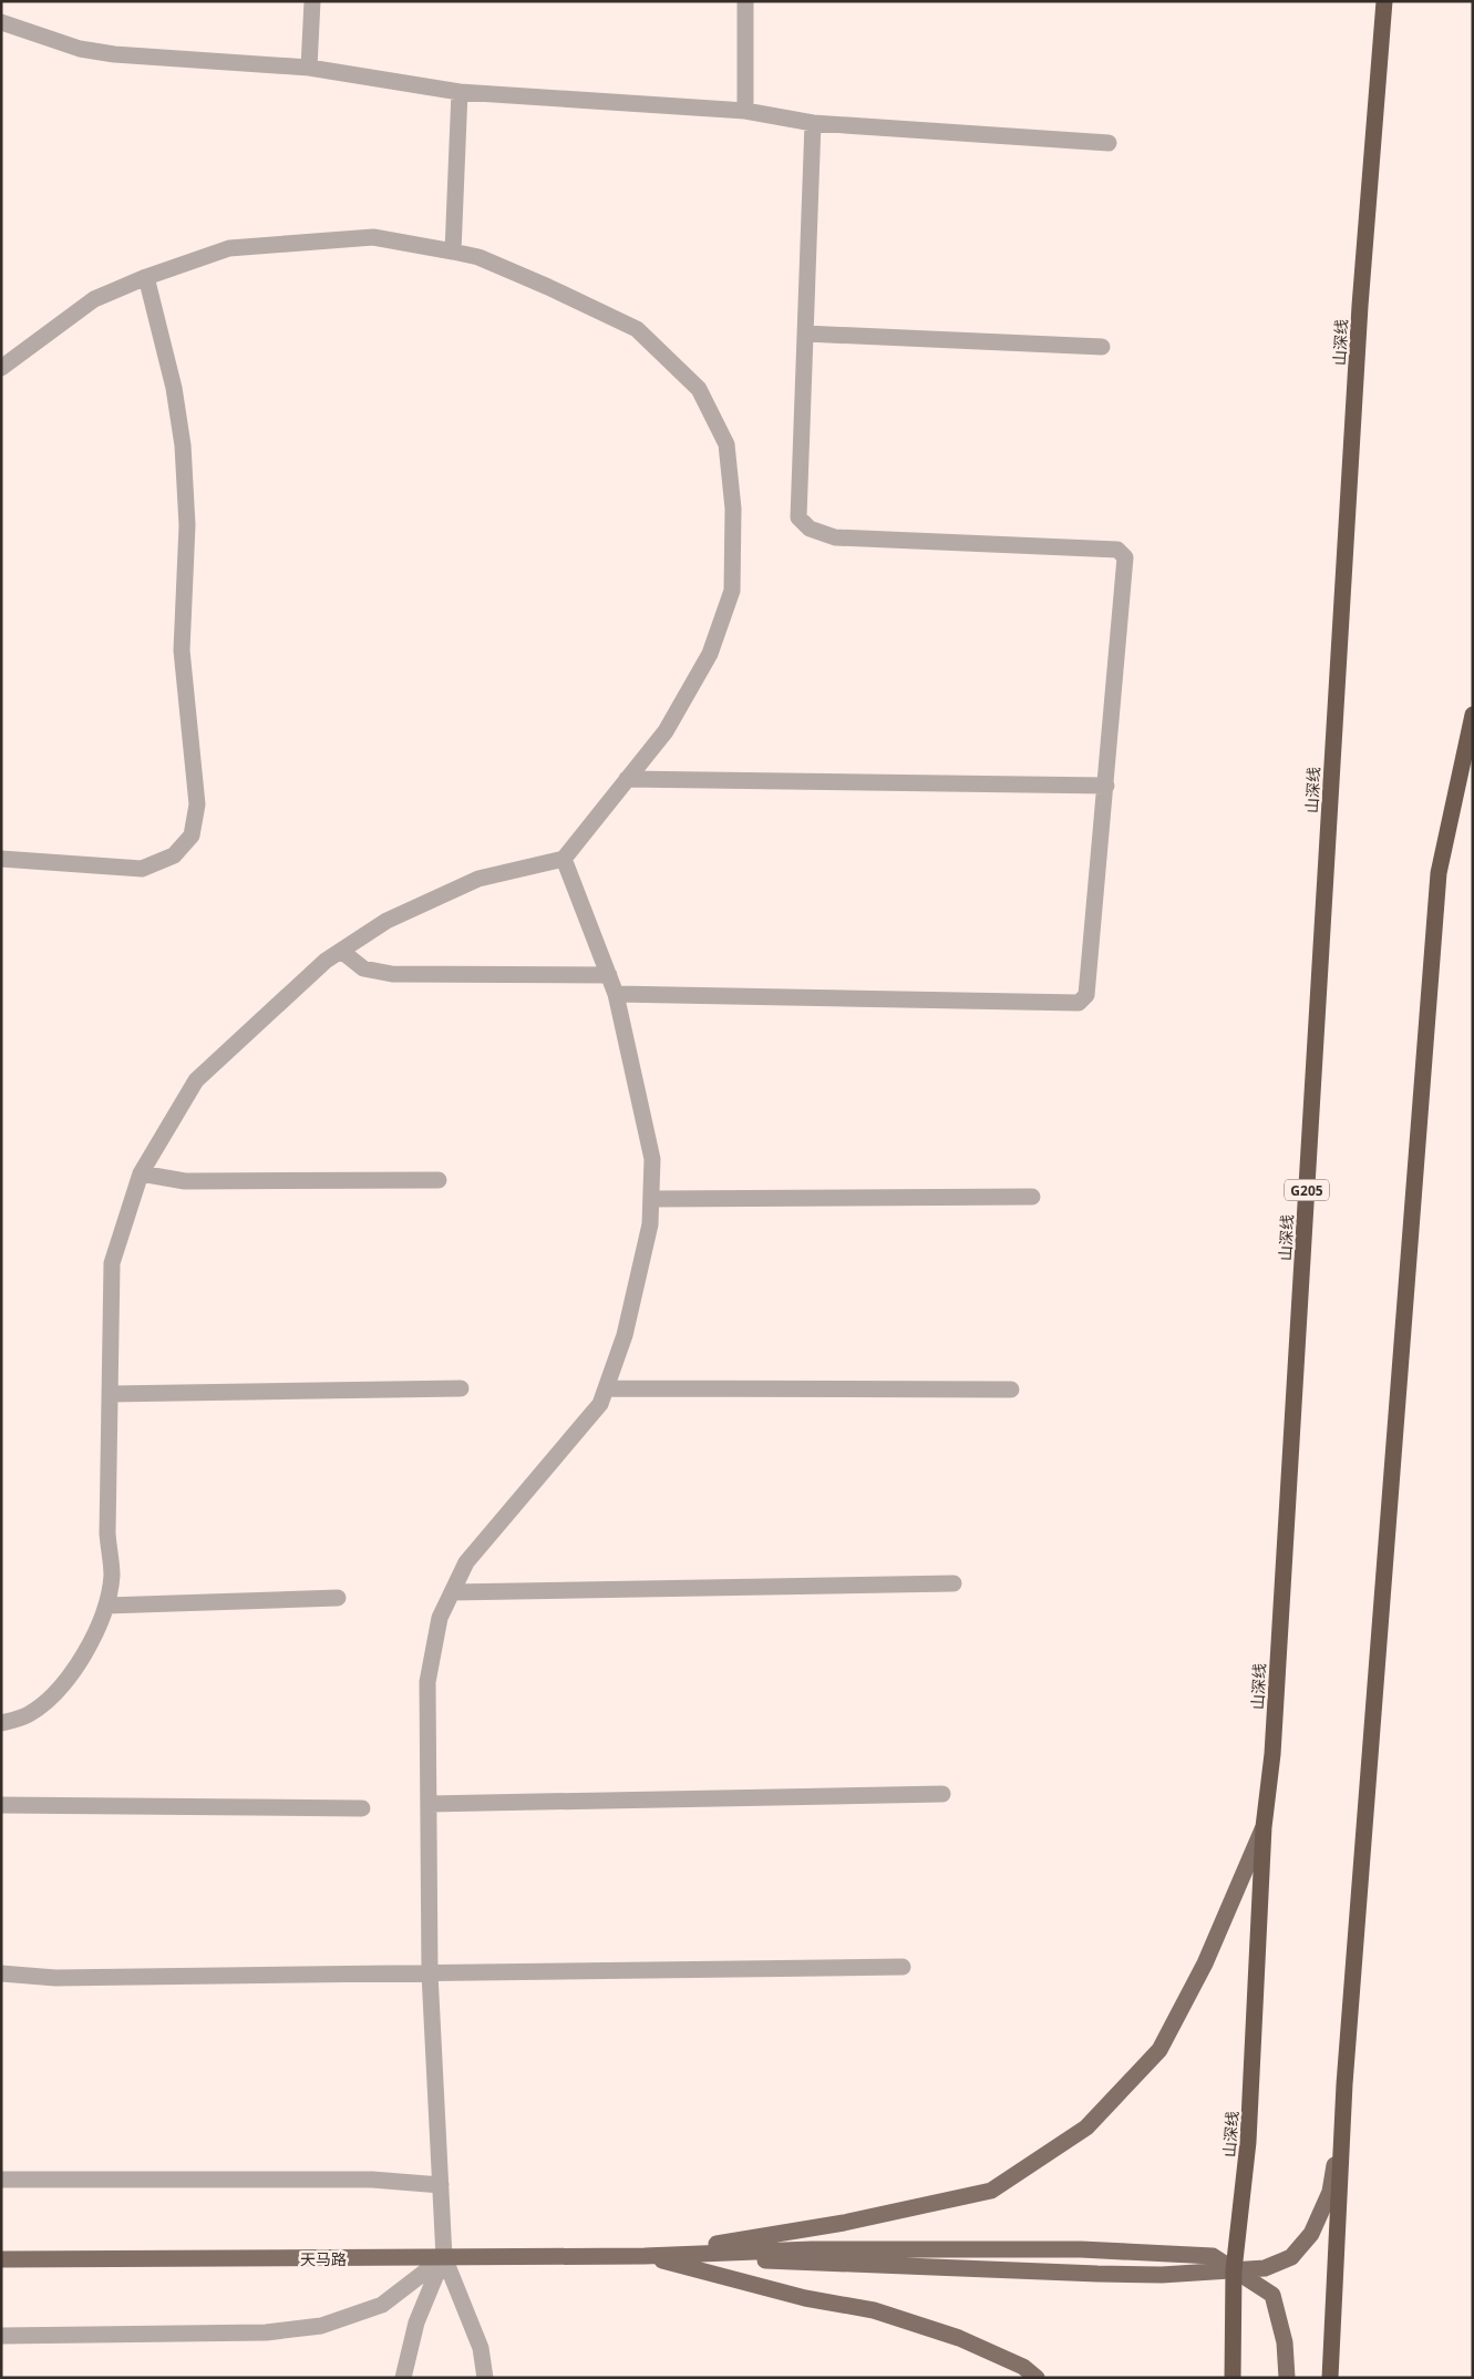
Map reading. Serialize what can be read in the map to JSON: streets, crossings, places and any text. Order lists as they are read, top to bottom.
{
  "streets": {
    "highway": ["山深线", "G205"],
    "main road": ["天马路"]
  }
}
